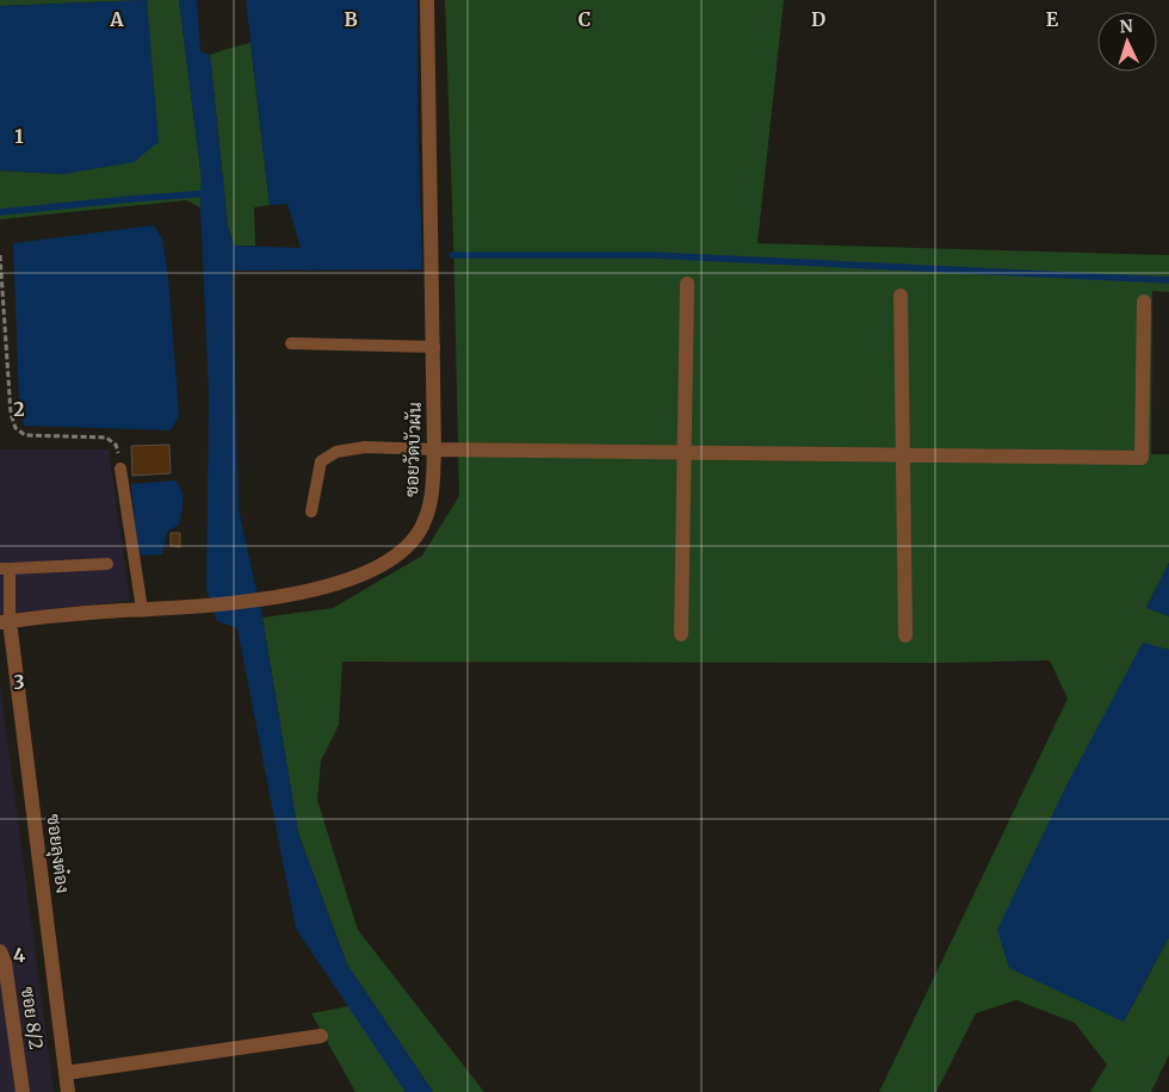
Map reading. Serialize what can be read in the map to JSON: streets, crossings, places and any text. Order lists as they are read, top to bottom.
{
  "streets": {
    "street": ["ซอยวัดบัวผัน", "ซอยลุงต๋อง", "ซอย 8/2"]
  },
  "crossings": [
    ["ซอยวัดบัวผัน", "ซอยลุงต๋อง"]
  ],
  "north": "top",
  "grid": {
    "columns": [
      "A",
      "B",
      "C",
      "D",
      "E"
    ],
    "rows": [
      "1",
      "2",
      "3",
      "4"
    ]
  }
}
